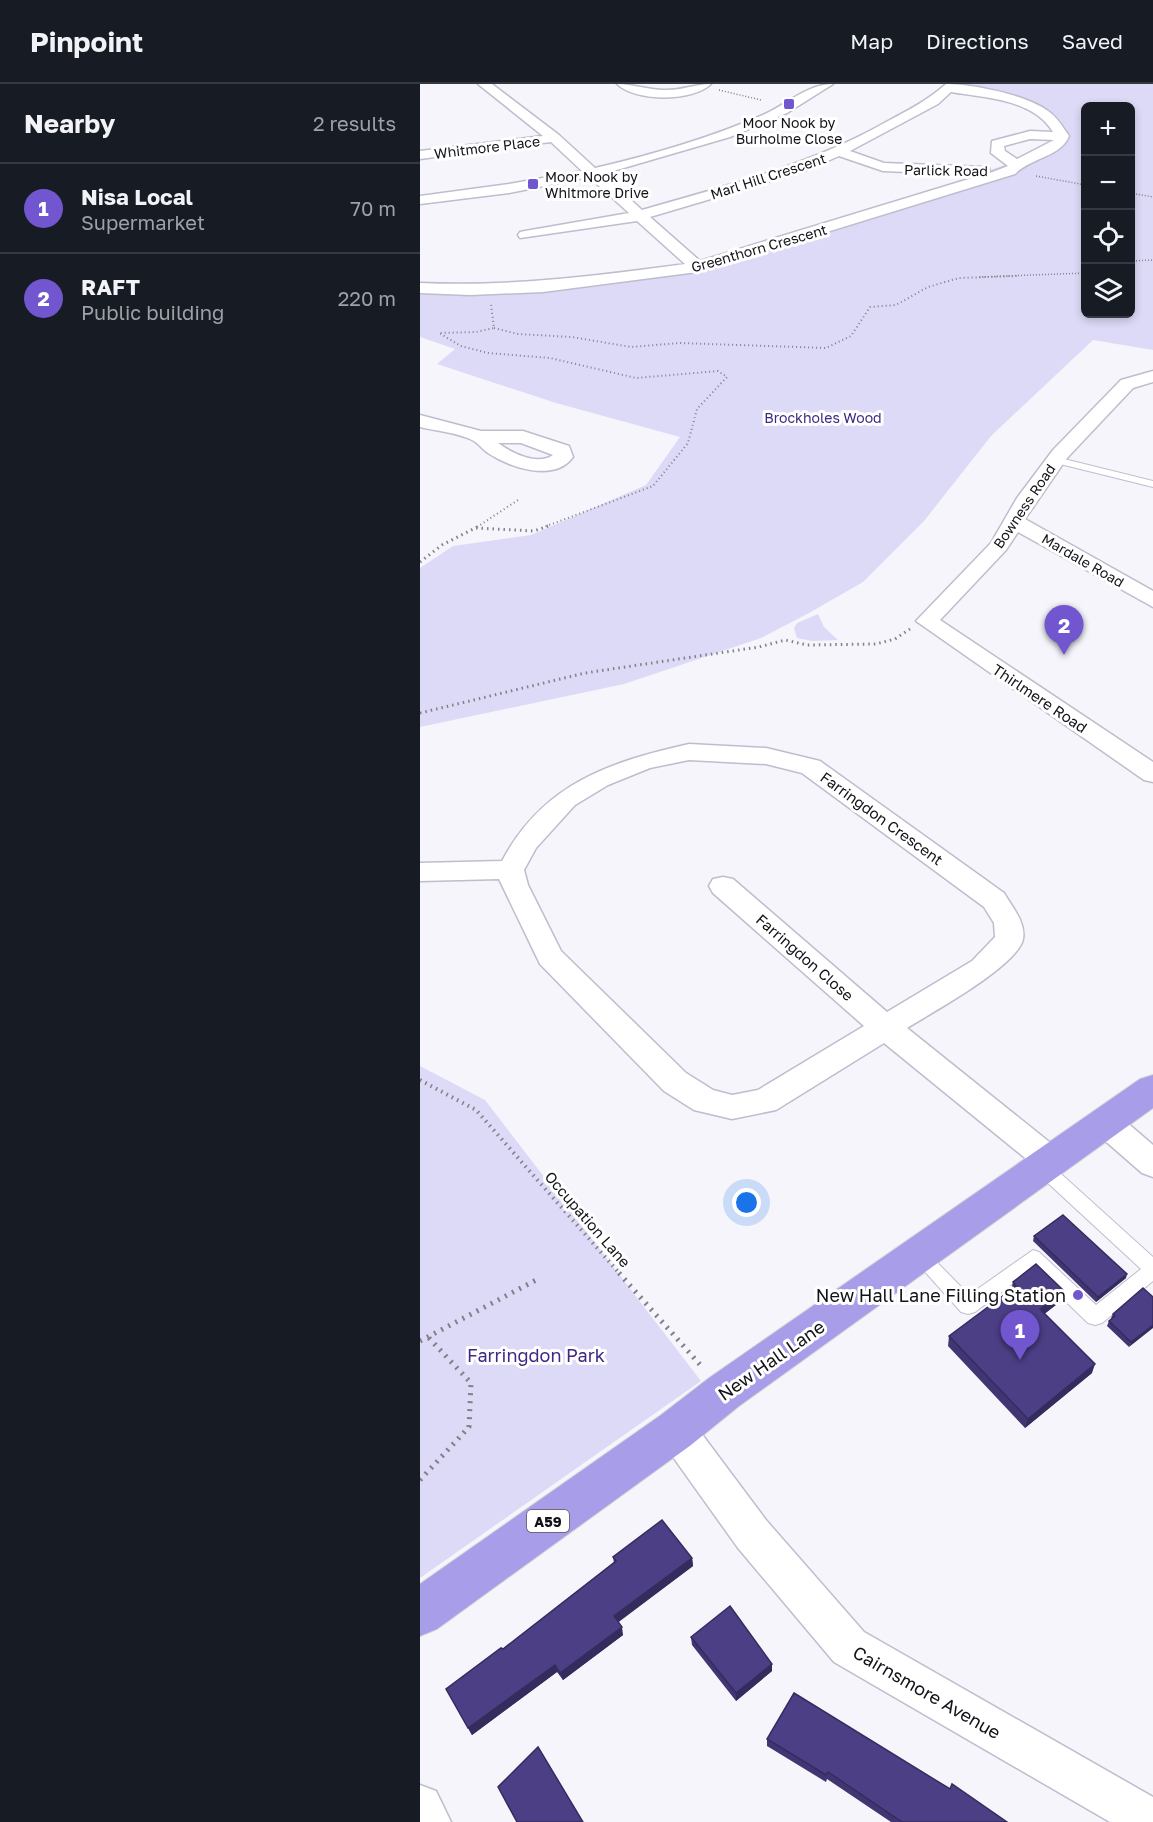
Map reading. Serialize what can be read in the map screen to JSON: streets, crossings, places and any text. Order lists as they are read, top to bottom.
{
  "streets": {
    "highway": ["New Hall Lane", "A59"],
    "street": [
      "Whitmore Place",
      "Parlick Road",
      "Marl Hill Crescent",
      "Greenthorn Crescent",
      "Bowness Road",
      "Mardale Road",
      "Thirlmere Road",
      "Farringdon Crescent",
      "Farringdon Close",
      "Cairnsmore Avenue"
    ],
    "path": ["Occupation Lane"]
  },
  "crossings": [
    ["Parlick Road", "Marl Hill Crescent"],
    ["Parlick Road", "Greenthorn Crescent"],
    ["Bowness Road", "Mardale Road"],
    ["Bowness Road", "Thirlmere Road"],
    ["Farringdon Crescent", "Farringdon Close"],
    ["Occupation Lane", "New Hall Lane"],
    ["New Hall Lane", "Cairnsmore Avenue"]
  ],
  "parks": ["Brockholes Wood", "Farringdon Park"],
  "places": {
    "transit": ["Moor Nook by Burholme Close", "Moor Nook by Whitmore Drive"],
    "other": ["New Hall Lane Filling Station"]
  },
  "page": {
    "header": "Pinpoint",
    "nav": ["Map", "Directions", "Saved"],
    "heading": ["Nearby", "2 results"],
    "map_buttons": ["+", "−"],
    "list": [
      {
        "mark": "1",
        "name": "Nisa Local",
        "note": "Supermarket",
        "value": "70 m"
      },
      {
        "mark": "2",
        "name": "RAFT",
        "note": "Public building",
        "value": "220 m"
      }
    ],
    "pins": ["2", "1"]
  }
}
